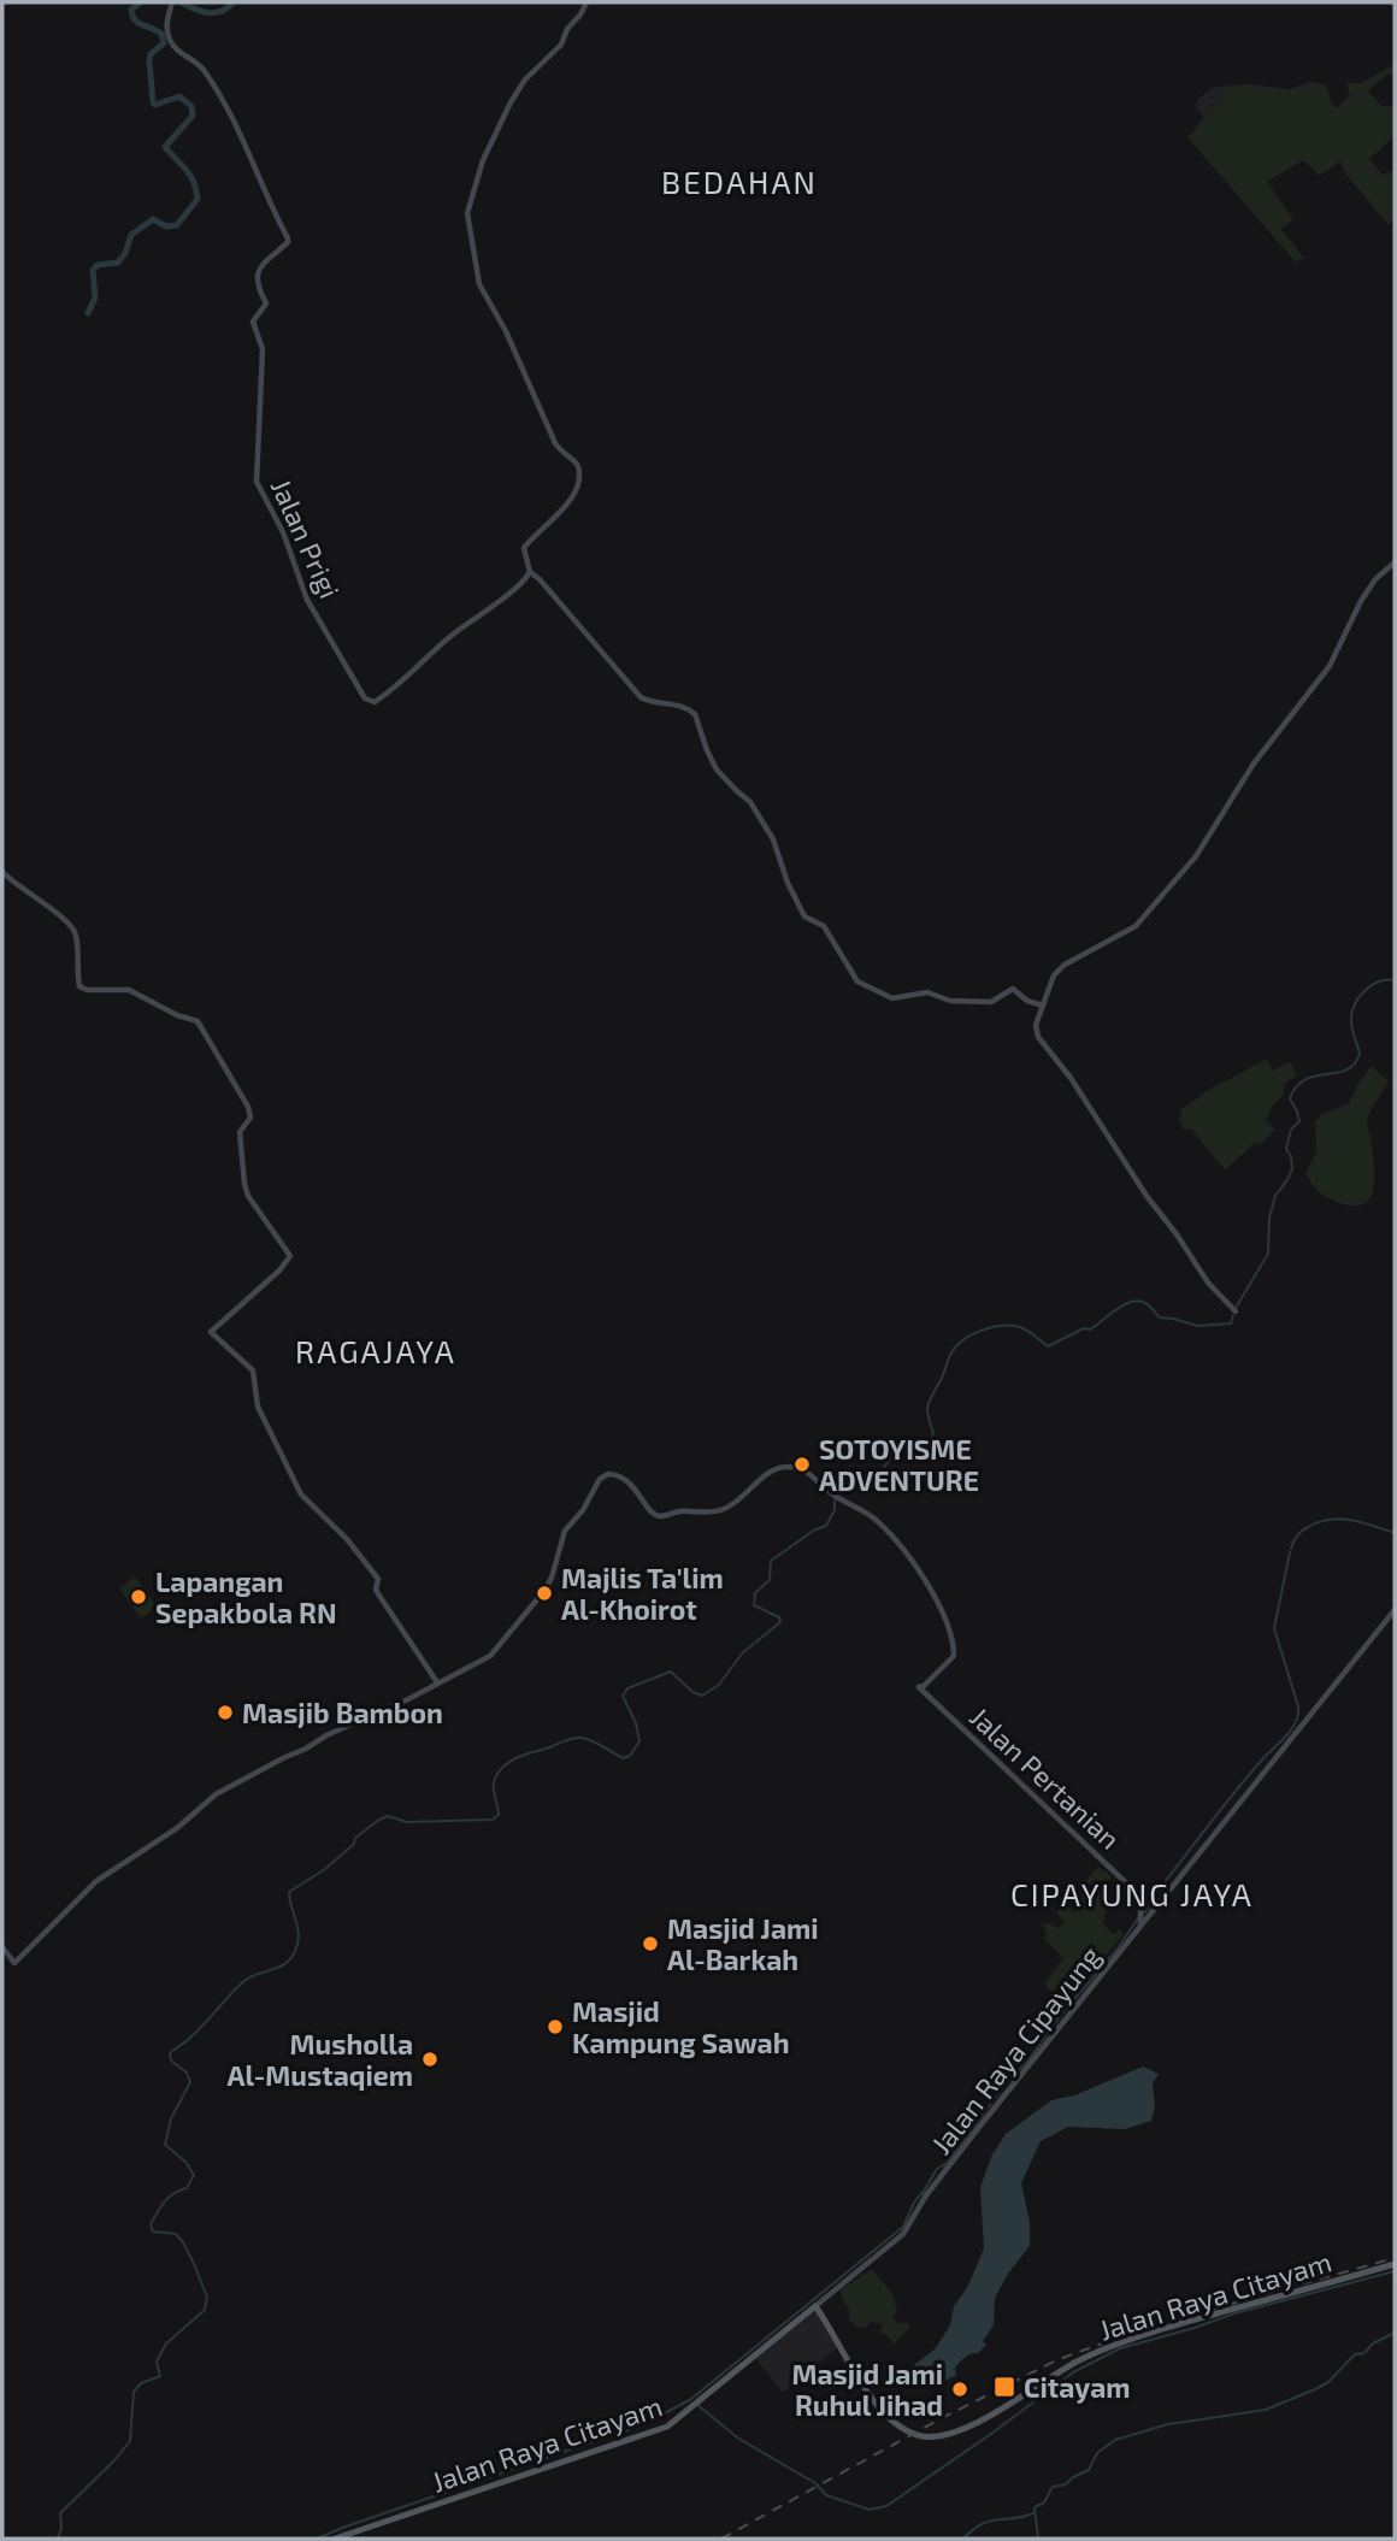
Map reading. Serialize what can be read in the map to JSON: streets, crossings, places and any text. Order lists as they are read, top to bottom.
{
  "streets": {
    "main road": ["Jalan Raya Citayam"],
    "street": ["Jalan Prigi", "Jalan Pertanian", "Jalan Raya Cipayung"]
  },
  "crossings": [
    ["Jalan Pertanian", "Jalan Raya Cipayung"],
    ["Jalan Raya Cipayung", "Jalan Raya Citayam"]
  ],
  "districts": ["BEDAHAN", "RAGAJAYA", "CIPAYUNG JAYA"],
  "places": {
    "other": [
      "SOTOYISME ADVENTURE",
      "Majlis Ta'lim Al-Khoirot",
      "Lapangan Sepakbola RN",
      "Masjib Bambon",
      "Masjid Jami Al-Barkah",
      "Masjid Kampung Sawah",
      "Musholla Al-Mustaqiem",
      "Masjid Jami Ruhul Jihad"
    ],
    "transit": ["Citayam"]
  }
}
